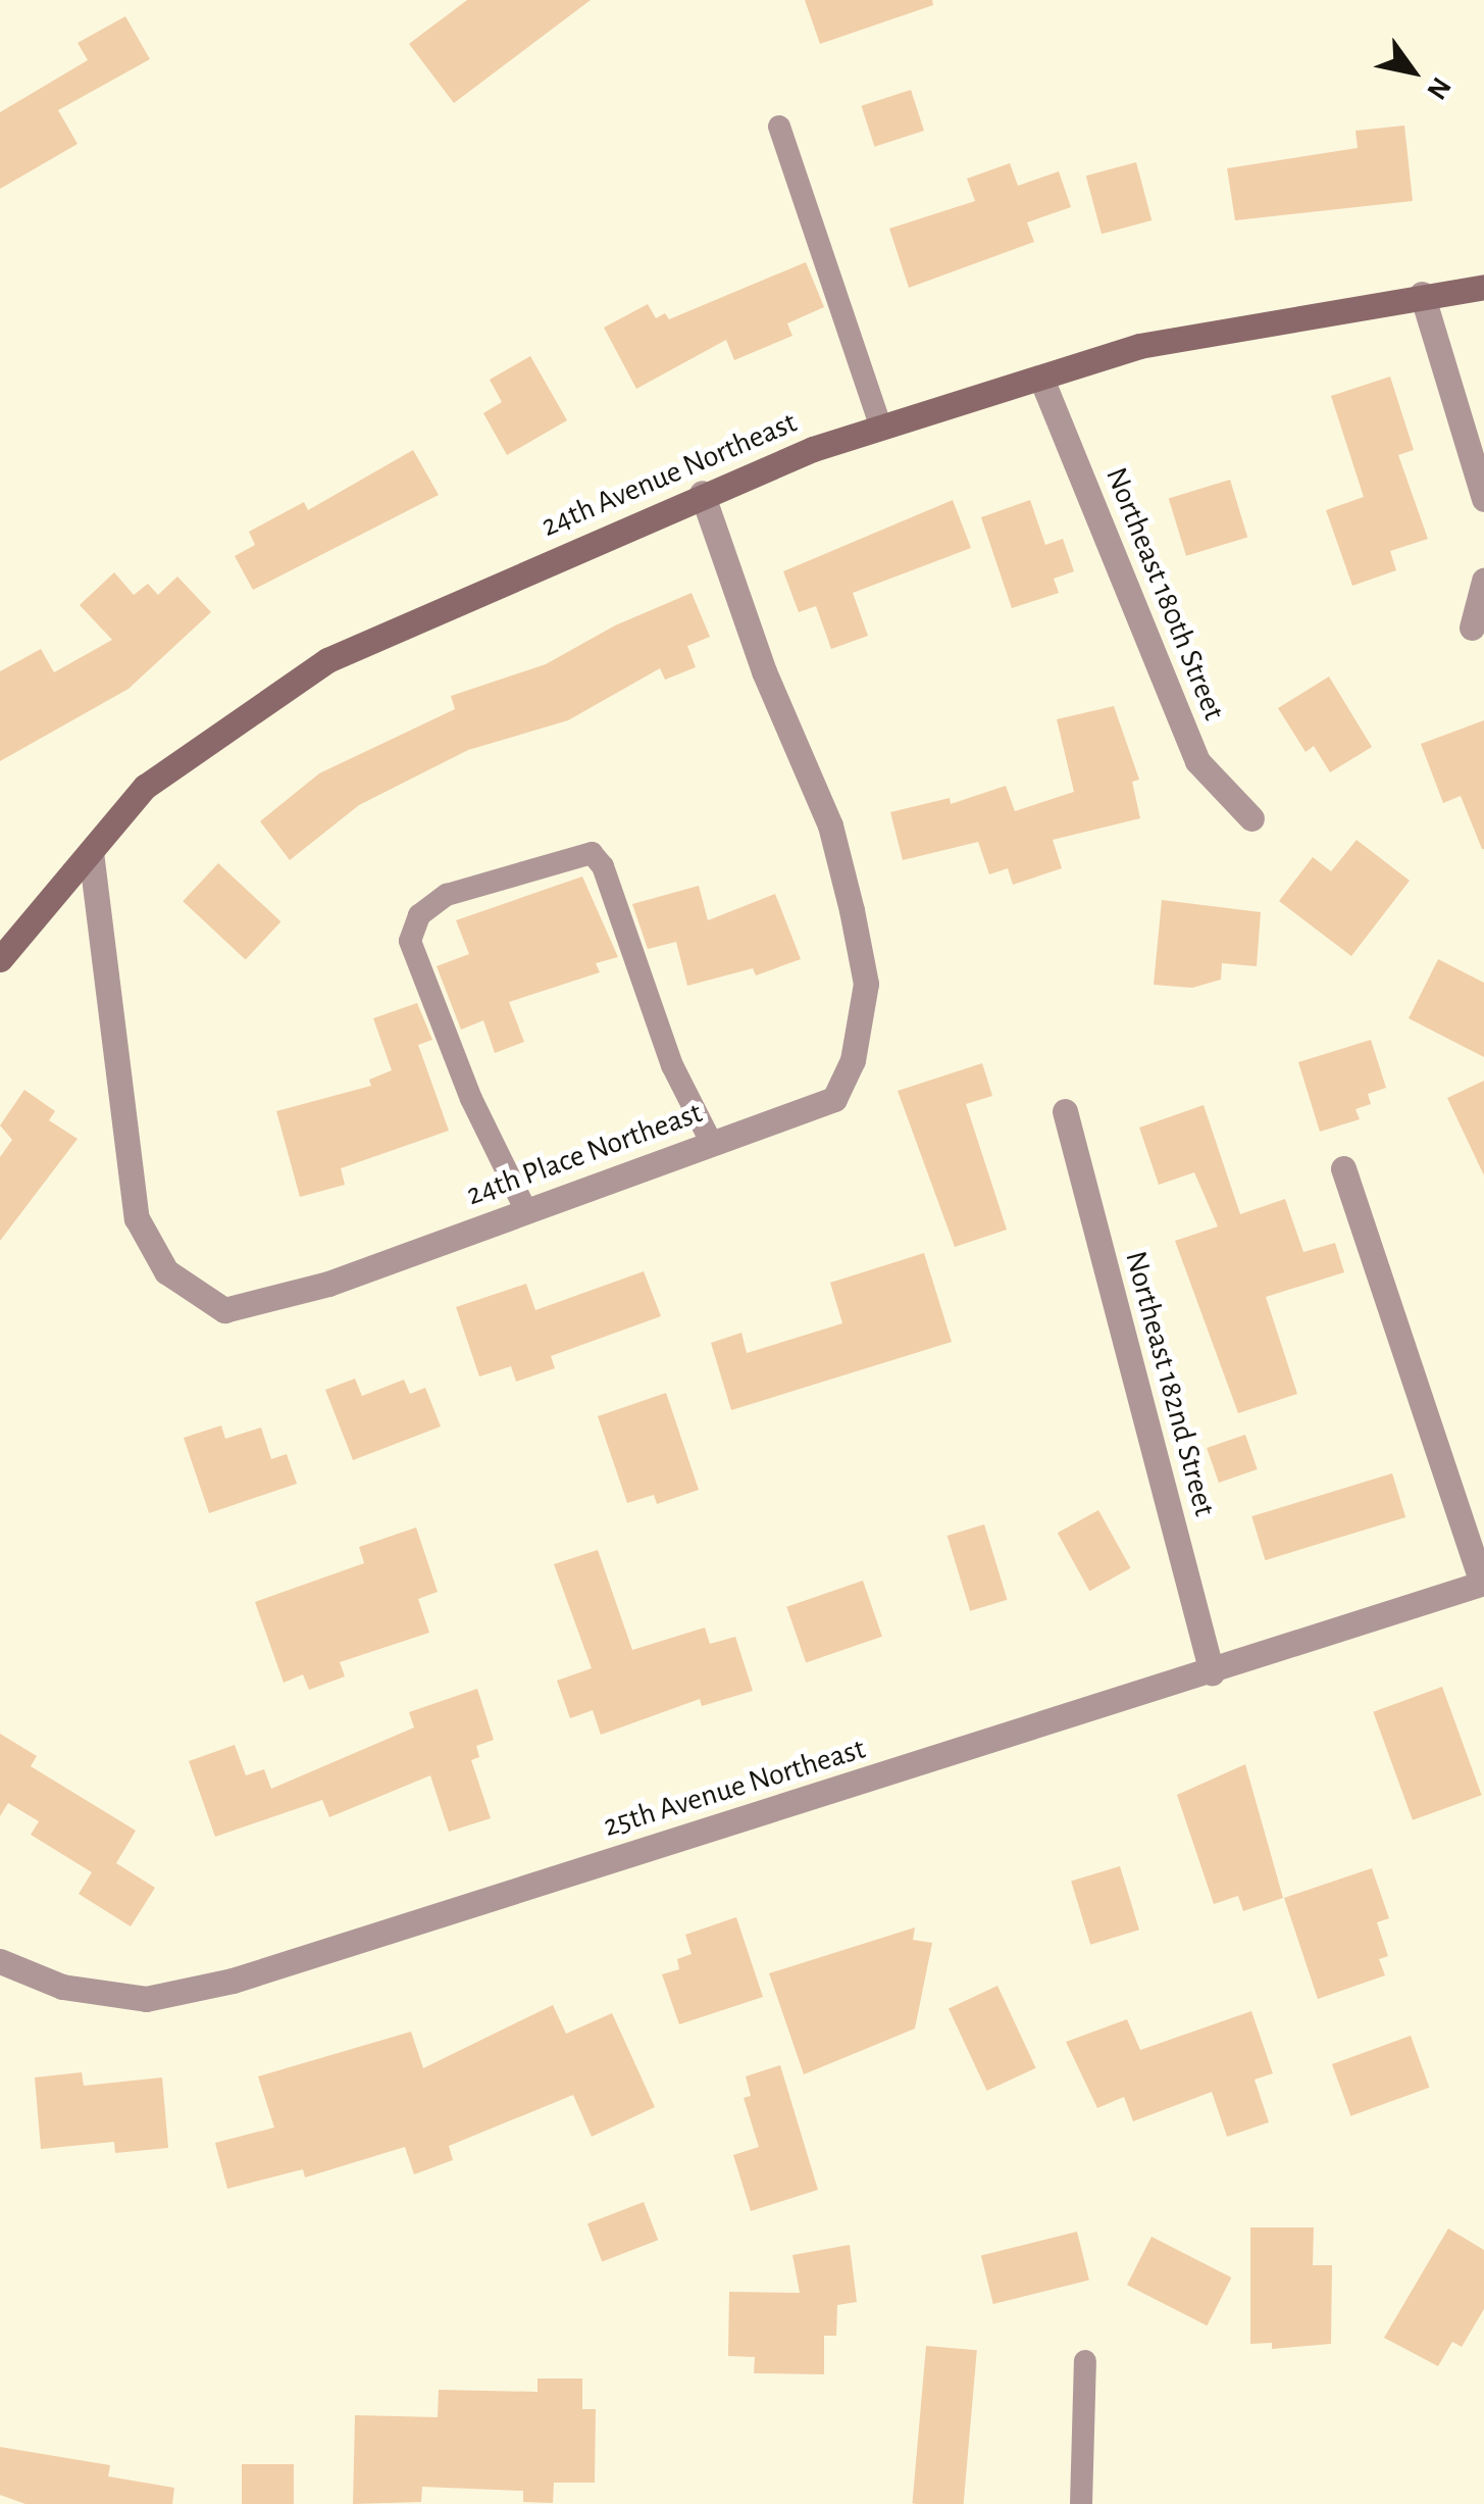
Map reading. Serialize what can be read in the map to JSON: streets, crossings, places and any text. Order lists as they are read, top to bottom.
{
  "streets": {
    "main road": ["24th Avenue Northeast"],
    "street": [
      "Northeast 180th Street",
      "24th Place Northeast",
      "Northeast 182nd Street",
      "25th Avenue Northeast"
    ]
  },
  "crossings": [
    ["24th Avenue Northeast", "Northeast 180th Street"],
    ["24th Avenue Northeast", "24th Place Northeast"],
    ["Northeast 182nd Street", "25th Avenue Northeast"]
  ],
  "north": "bottom right"
}
